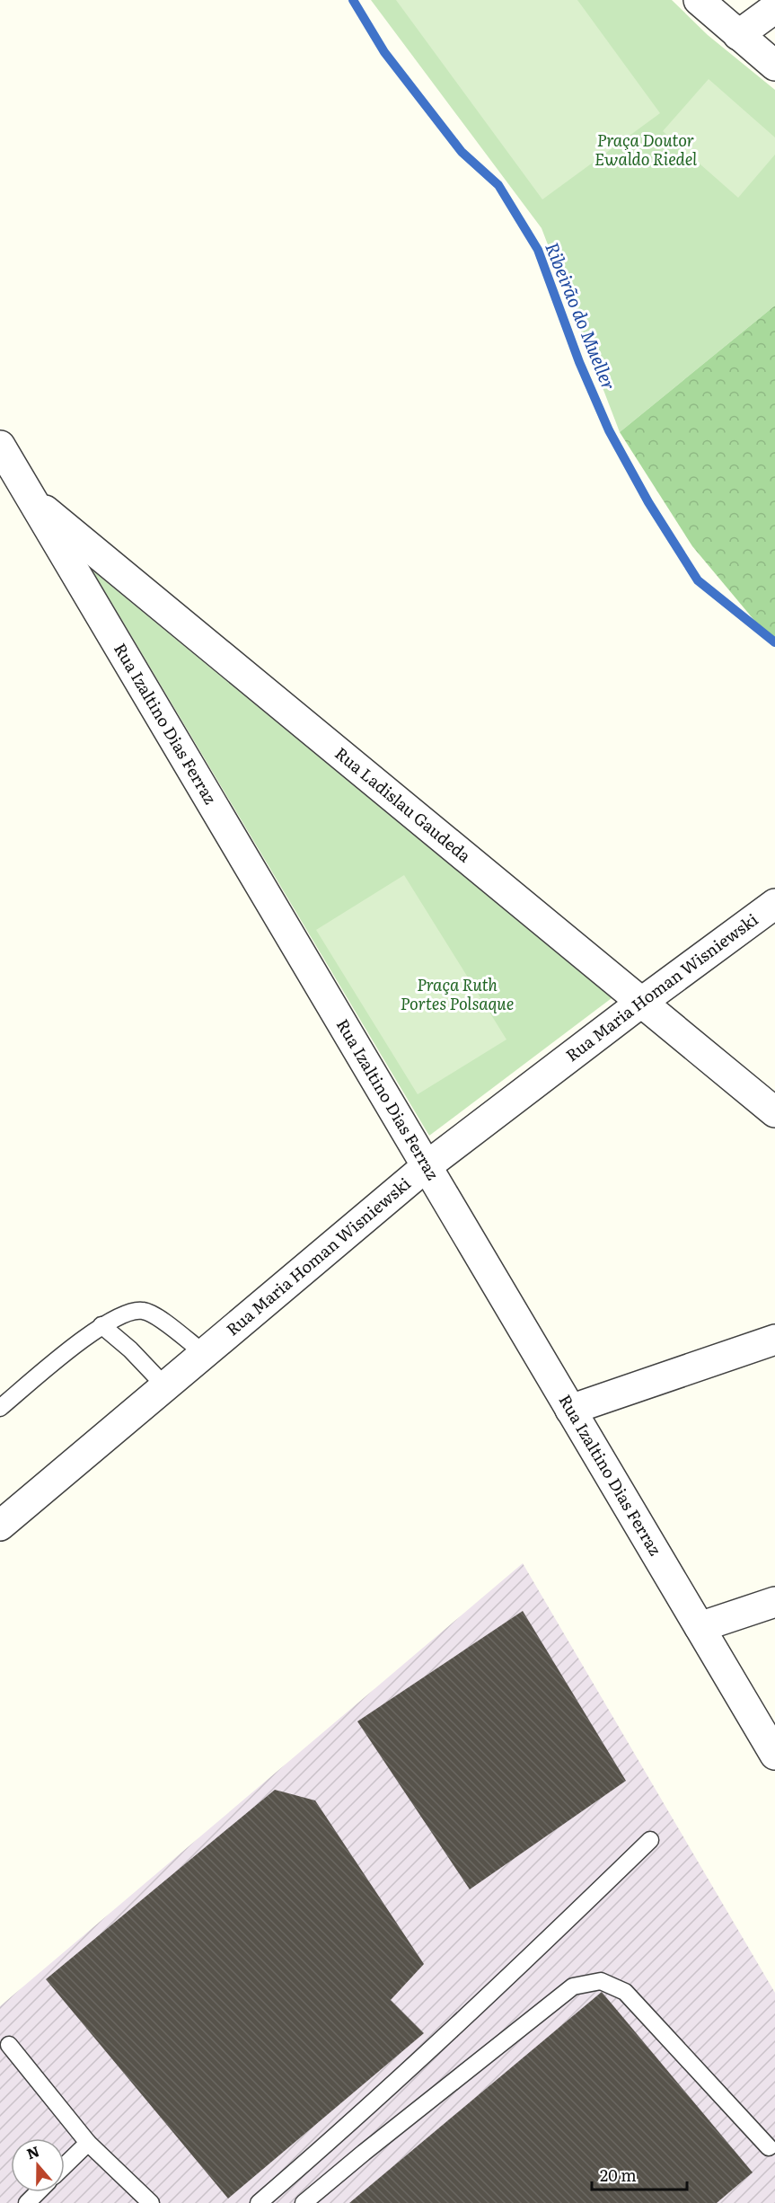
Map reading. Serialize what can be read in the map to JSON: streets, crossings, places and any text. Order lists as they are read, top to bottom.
{
  "streets": {
    "street": ["Rua Izaltino Dias Ferraz", "Rua Ladislau Gaudeda", "Rua Maria Homan Wisniewski"]
  },
  "crossings": [
    ["Rua Izaltino Dias Ferraz", "Rua Ladislau Gaudeda"],
    ["Rua Izaltino Dias Ferraz", "Rua Maria Homan Wisniewski"],
    ["Rua Ladislau Gaudeda", "Rua Maria Homan Wisniewski"]
  ],
  "water": ["Ribeirão do Mueller"],
  "parks": ["Praça Doutor Ewaldo Riedel", "Praça Ruth Portes Polsaque"],
  "scale_bar": "20 m",
  "north": "top"
}
